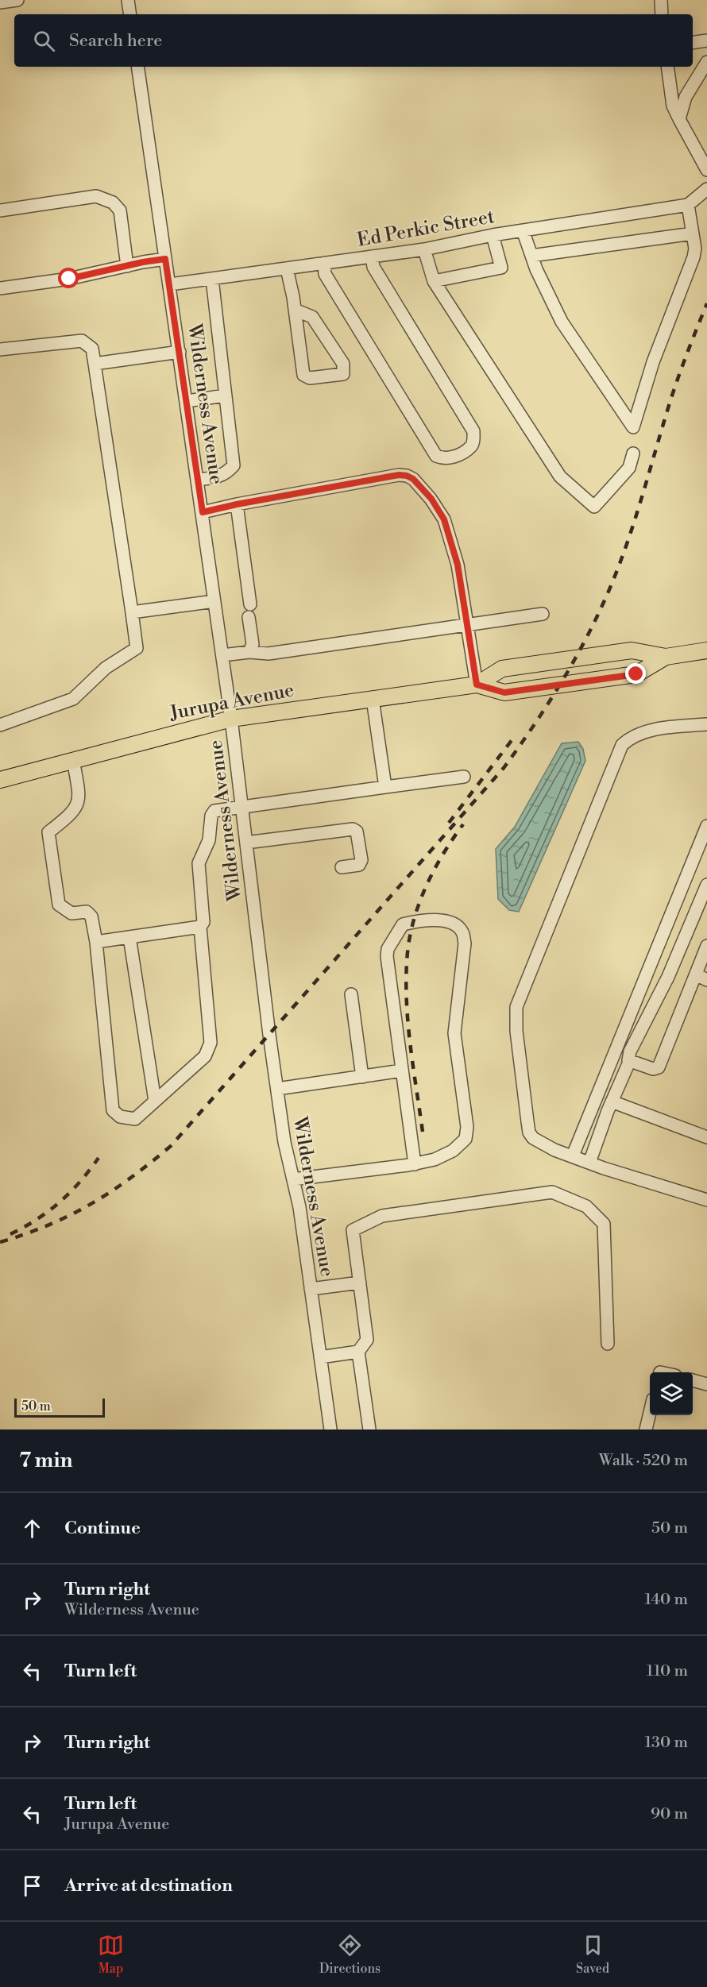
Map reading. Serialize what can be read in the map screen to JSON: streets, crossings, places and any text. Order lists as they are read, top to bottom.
{
  "streets": {
    "main road": ["Jurupa Avenue"],
    "street": ["Ed Perkic Street", "Wilderness Avenue"]
  },
  "crossings": [
    ["Ed Perkic Street", "Wilderness Avenue"],
    ["Wilderness Avenue", "Jurupa Avenue"]
  ],
  "scale_bar": "50 m",
  "page": {
    "search": "Search here",
    "scale": "50 m",
    "heading": ["7 min", "Walk · 520 m"],
    "list": [
      ["Continue", "50 m"],
      ["Turn right", "Wilderness Avenue", "140 m"],
      ["Turn left", "110 m"],
      ["Turn right", "130 m"],
      ["Turn left", "Jurupa Avenue", "90 m"],
      "Arrive at destination"
    ],
    "nav": ["Map", "Directions", "Saved"]
  }
}
